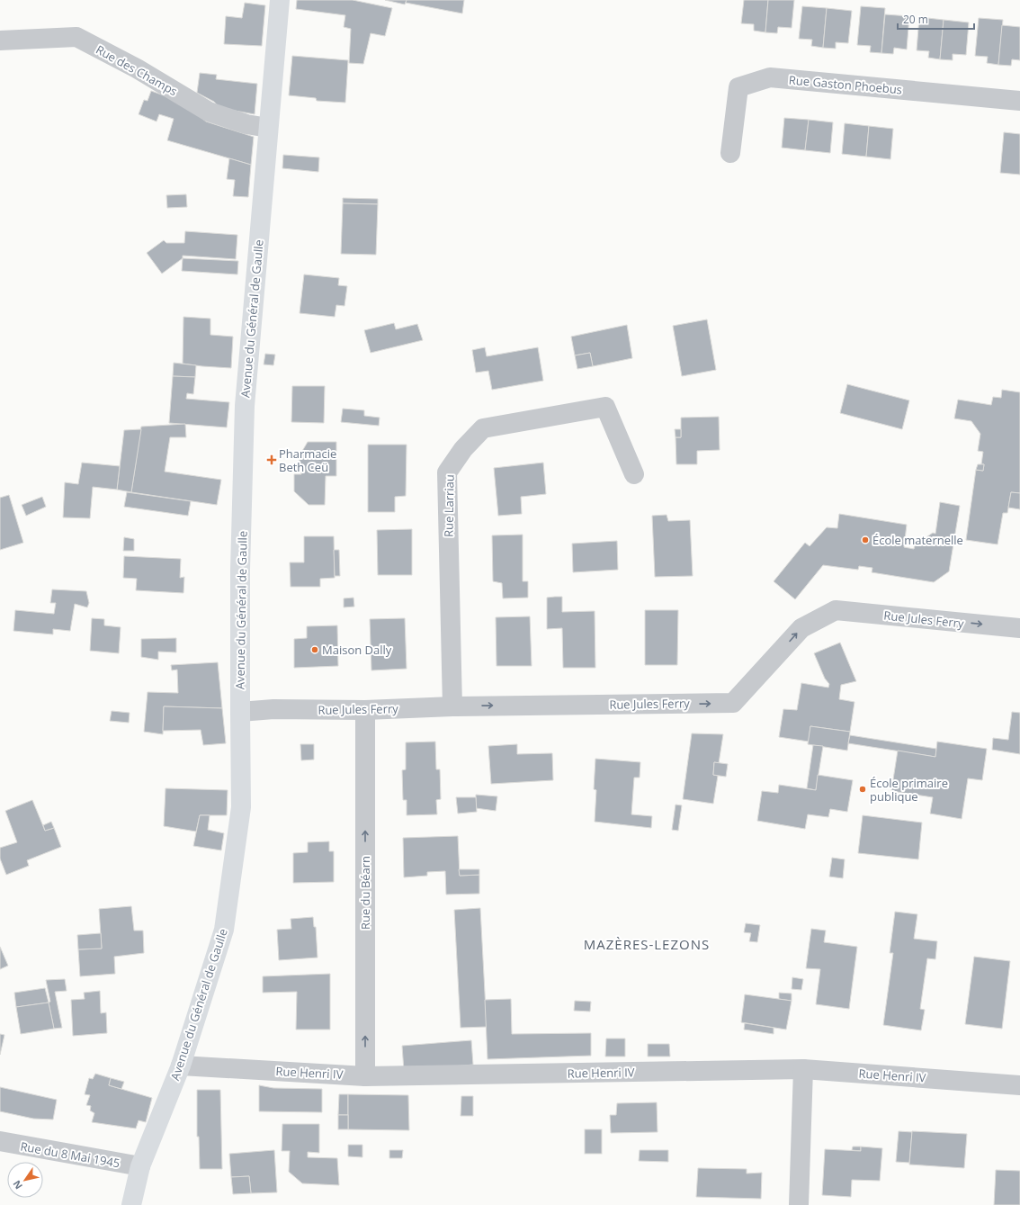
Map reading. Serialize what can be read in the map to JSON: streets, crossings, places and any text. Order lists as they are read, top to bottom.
{
  "streets": {
    "main road": ["Avenue du Général de Gaulle"],
    "street": [
      "Rue des Champs",
      "Rue Gaston Phoebus",
      "Rue Larriau",
      "Rue Jules Ferry",
      "Rue du Béarn",
      "Rue Henri IV",
      "Rue du 8 Mai 1945"
    ]
  },
  "crossings": [
    ["Rue des Champs", "Avenue du Général de Gaulle"],
    ["Avenue du Général de Gaulle", "Rue Jules Ferry"],
    ["Avenue du Général de Gaulle", "Rue Henri IV"],
    ["Avenue du Général de Gaulle", "Rue du 8 Mai 1945"],
    ["Rue Larriau", "Rue Jules Ferry"],
    ["Rue Jules Ferry", "Rue du Béarn"],
    ["Rue du Béarn", "Rue Henri IV"]
  ],
  "one_way": ["Rue Jules Ferry", "Rue du Béarn"],
  "districts": ["MAZÈRES-LEZONS"],
  "places": {
    "health": ["Pharmacie Beth Ceü"],
    "other": ["École maternelle", "Maison Dally", "École primaire publique"]
  },
  "scale_bar": "20 m",
  "north": "bottom left"
}
